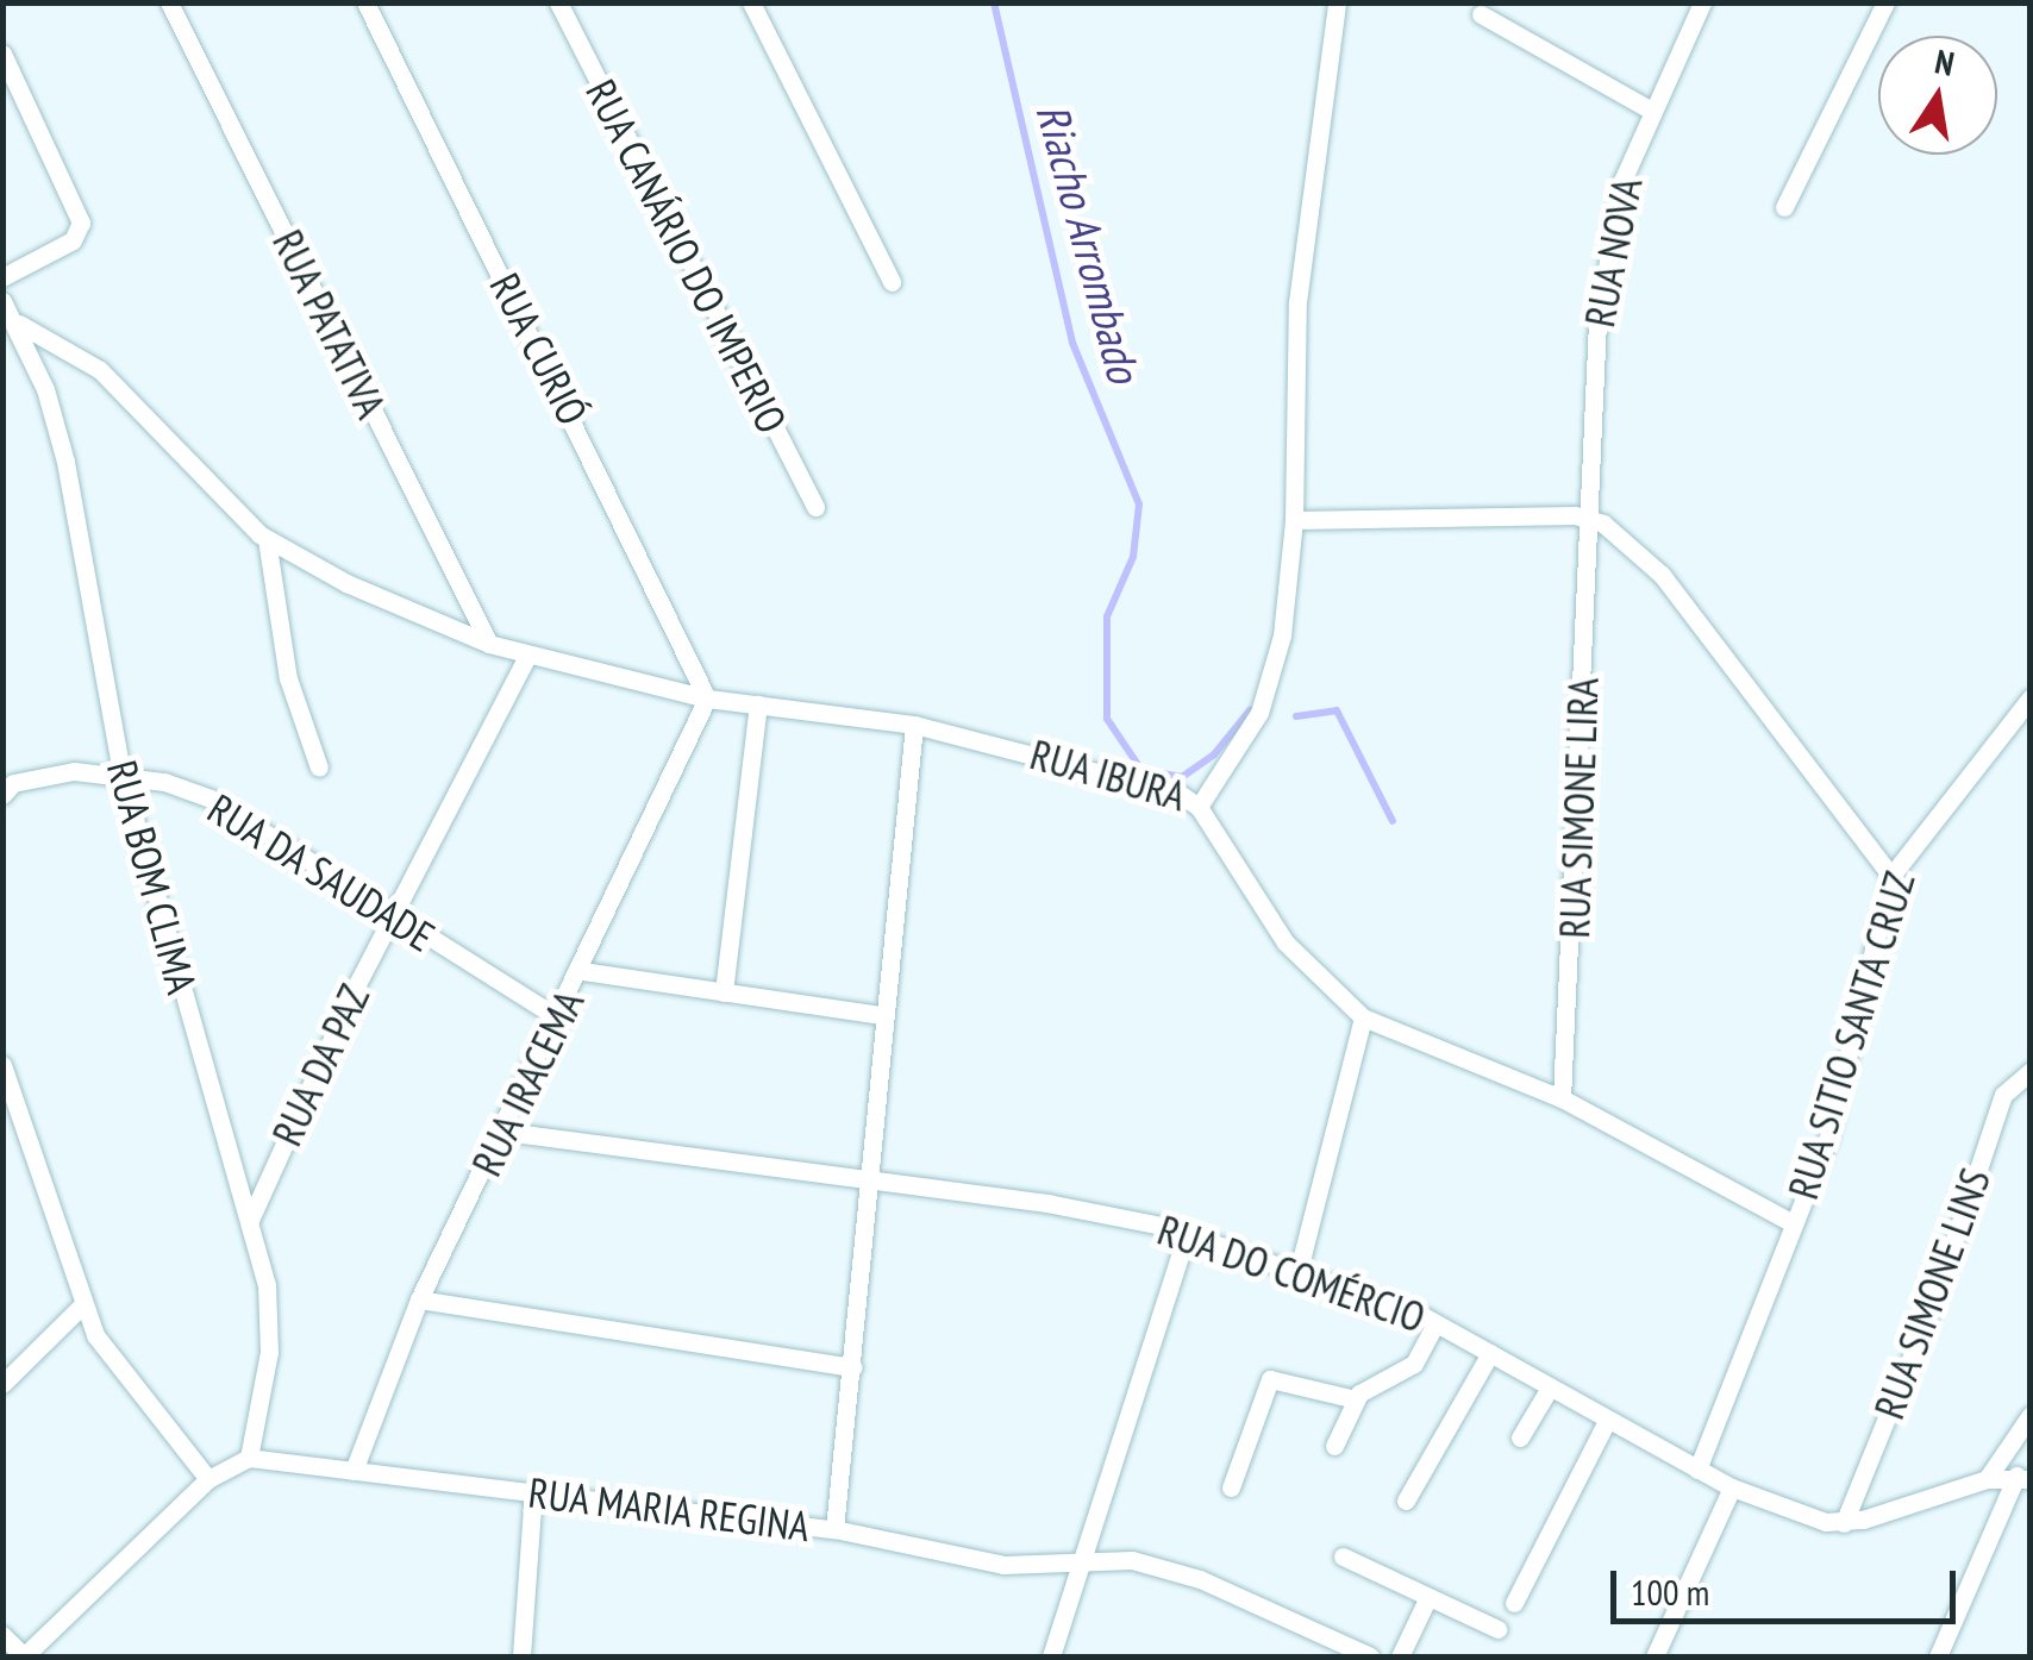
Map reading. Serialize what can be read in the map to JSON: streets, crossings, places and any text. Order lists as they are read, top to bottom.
{
  "streets": {
    "street": [
      "RUA NOVA",
      "RUA CANÁRIO DO IMPERIO",
      "RUA PATATIVA",
      "RUA CURIÓ",
      "RUA IBURA",
      "RUA SIMONE LIRA",
      "RUA DA SAUDADE",
      "RUA BOM CLIMA",
      "RUA SITIO SANTA CRUZ",
      "RUA DA PAZ",
      "RUA IRACEMA",
      "RUA DO COMÉRCIO",
      "RUA SIMONE LINS",
      "RUA MARIA REGINA"
    ]
  },
  "crossings": [
    ["RUA NOVA", "RUA SIMONE LIRA"],
    ["RUA PATATIVA", "RUA IBURA"],
    ["RUA CURIÓ", "RUA IBURA"],
    ["RUA CURIÓ", "RUA IRACEMA"],
    ["RUA IBURA", "RUA DA PAZ"],
    ["RUA IBURA", "RUA IRACEMA"],
    ["RUA DA SAUDADE", "RUA BOM CLIMA"],
    ["RUA DA SAUDADE", "RUA DA PAZ"],
    ["RUA DA SAUDADE", "RUA IRACEMA"],
    ["RUA BOM CLIMA", "RUA DA PAZ"],
    ["RUA BOM CLIMA", "RUA MARIA REGINA"],
    ["RUA SITIO SANTA CRUZ", "RUA DO COMÉRCIO"],
    ["RUA IRACEMA", "RUA DO COMÉRCIO"],
    ["RUA IRACEMA", "RUA MARIA REGINA"],
    ["RUA DO COMÉRCIO", "RUA SIMONE LINS"]
  ],
  "water": ["Riacho Arrombado"],
  "scale_bar": "100 m",
  "north": "top"
}
